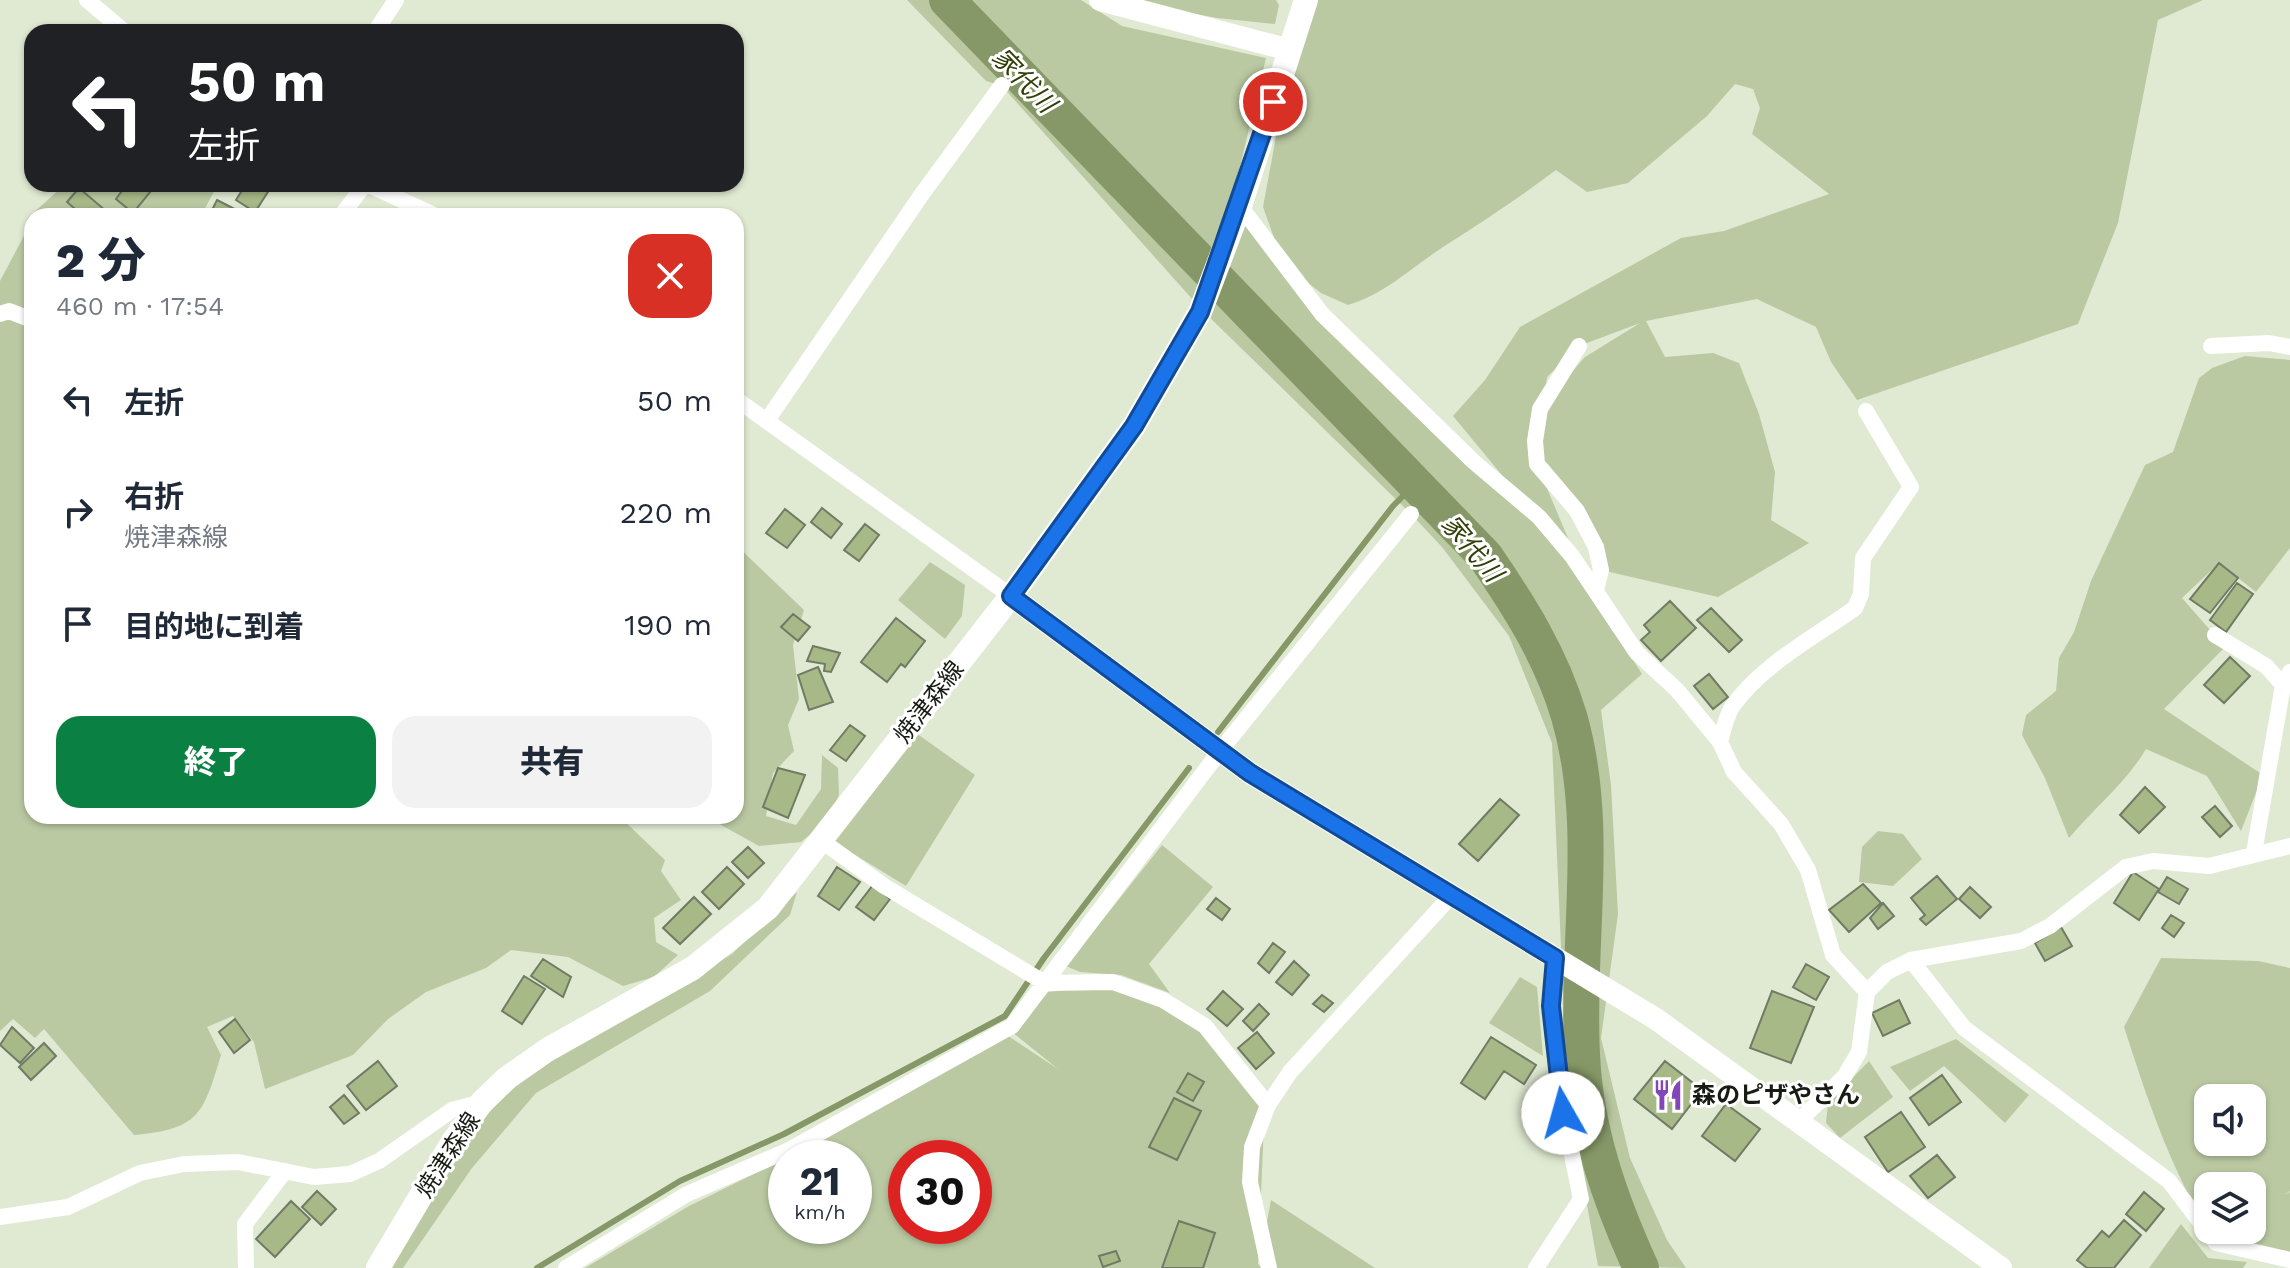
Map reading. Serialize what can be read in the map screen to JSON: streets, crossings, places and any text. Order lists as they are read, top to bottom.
{
  "streets": {
    "main road": ["焼津森線"]
  },
  "water": ["家代川"],
  "places": {
    "restaurant": ["森のピザやさん"]
  },
  "page": {
    "turn": ["50 m", "左折"],
    "heading": ["2 分", "460 m · 17:54"],
    "list": [
      {
        "name": "左折",
        "value": "50 m"
      },
      {
        "name": "右折",
        "note": "焼津森線",
        "value": "220 m"
      },
      {
        "name": "目的地に到着",
        "value": "190 m"
      }
    ],
    "buttons": ["終了", "共有"],
    "speed": "21 km/h",
    "limit": "30"
  }
}
